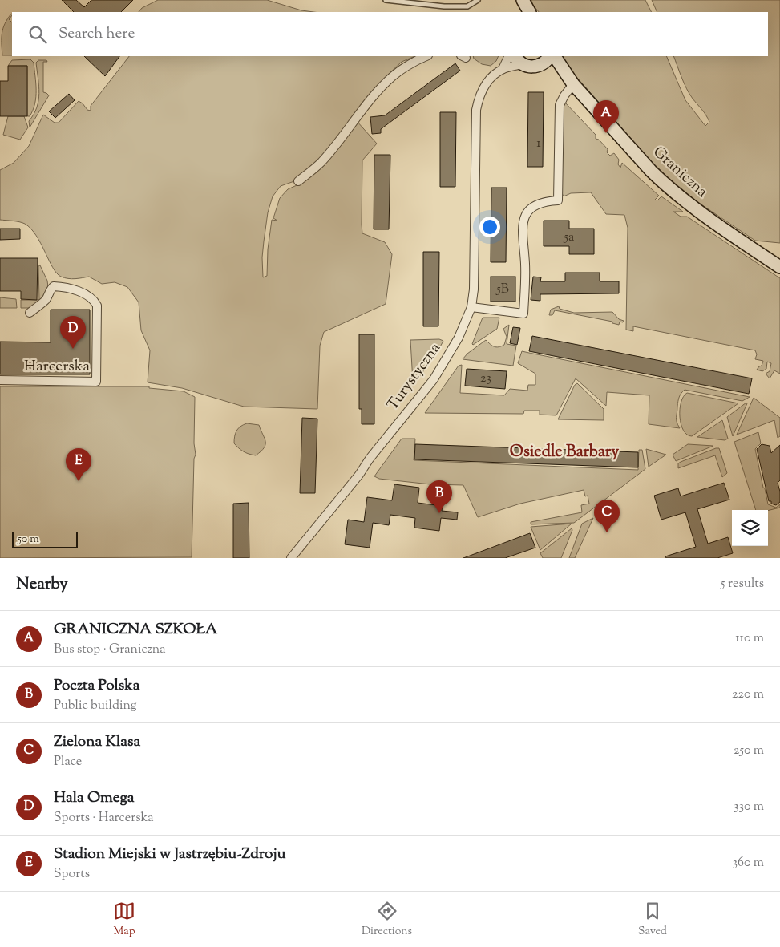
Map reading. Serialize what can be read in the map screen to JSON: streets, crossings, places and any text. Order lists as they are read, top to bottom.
{
  "streets": {
    "street": ["Graniczna", "Harcerska", "Turystyczna"]
  },
  "districts": ["Osiedle Barbary"],
  "house_numbers": [
    "1",
    "5a",
    "5B",
    "23"
  ],
  "scale_bar": "50 m",
  "page": {
    "search": "Search here",
    "pins": [
      "A",
      "D",
      "E",
      "B",
      "C"
    ],
    "scale": "50 m",
    "heading": ["Nearby", "5 results"],
    "list": [
      {
        "mark": "A",
        "name": "GRANICZNA SZKOŁA",
        "note": "Bus stop · Graniczna",
        "value": "110 m"
      },
      {
        "mark": "B",
        "name": "Poczta Polska",
        "note": "Public building",
        "value": "220 m"
      },
      {
        "mark": "C",
        "name": "Zielona Klasa",
        "note": "Place",
        "value": "250 m"
      },
      {
        "mark": "D",
        "name": "Hala Omega",
        "note": "Sports · Harcerska",
        "value": "330 m"
      },
      {
        "mark": "E",
        "name": "Stadion Miejski w Jastrzębiu-Zdroju",
        "note": "Sports",
        "value": "360 m"
      }
    ],
    "nav": ["Map", "Directions", "Saved"]
  }
}
